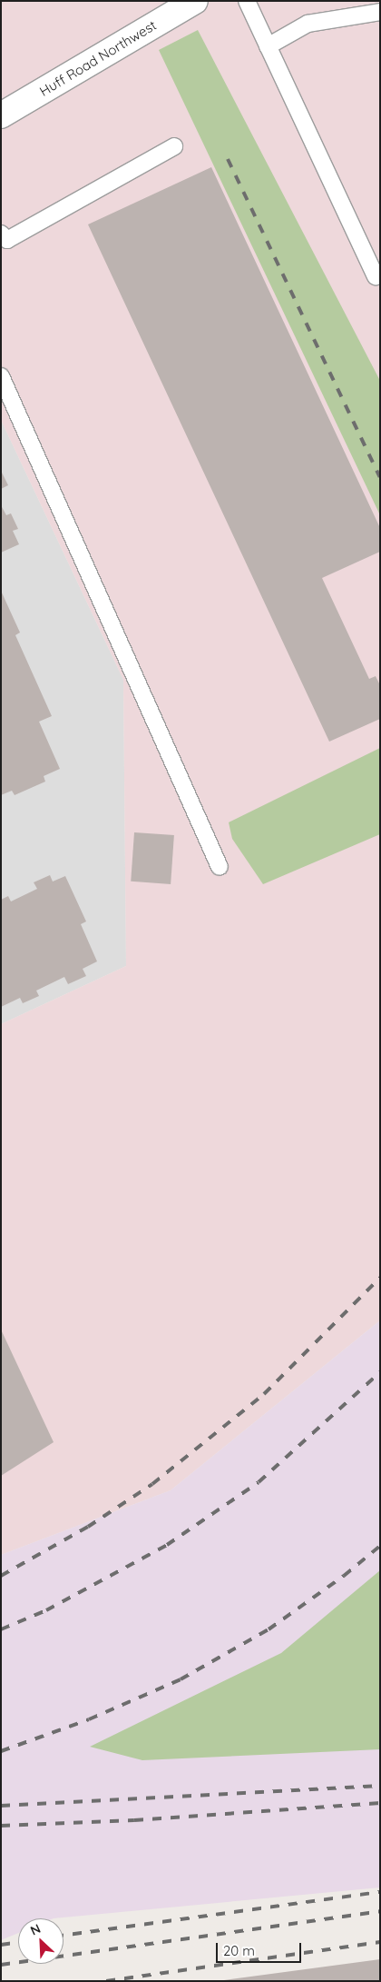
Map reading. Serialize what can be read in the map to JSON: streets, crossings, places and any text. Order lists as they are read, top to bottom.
{
  "streets": {
    "street": ["Huff Road Northwest"]
  },
  "scale_bar": "20 m",
  "north": "top left"
}
